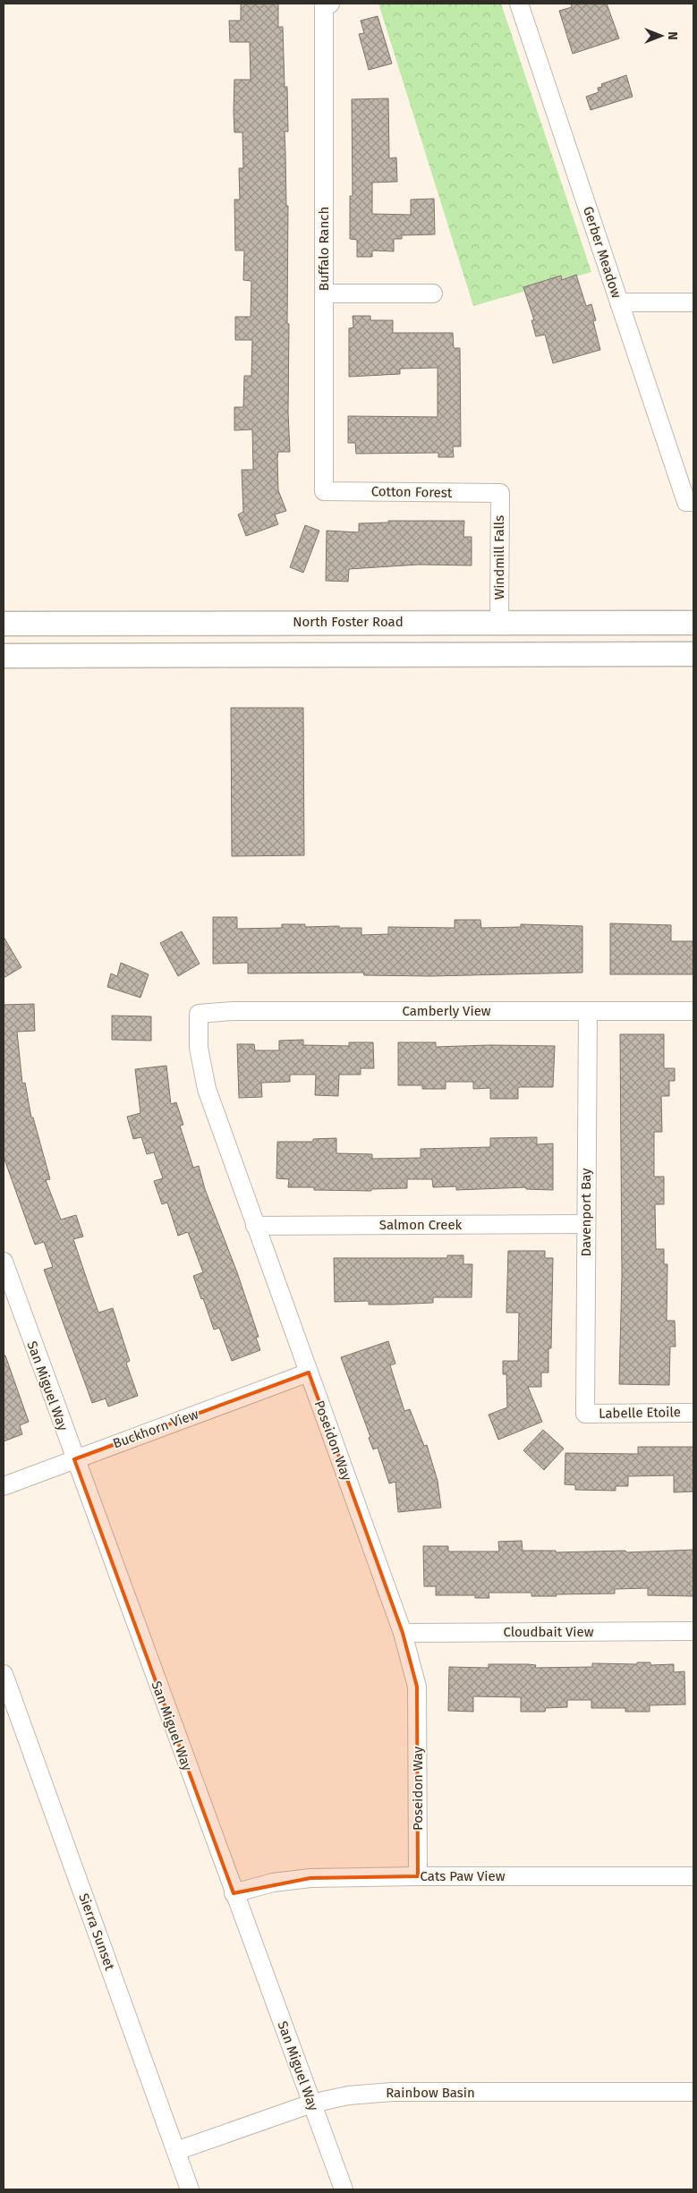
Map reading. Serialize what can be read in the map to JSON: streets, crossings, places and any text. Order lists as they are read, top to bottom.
{
  "streets": {
    "main road": ["North Foster Road"],
    "street": [
      "Buffalo Ranch",
      "Gerber Meadow",
      "Cotton Forest",
      "Windmill Falls",
      "Camberly View",
      "Davenport Bay",
      "Salmon Creek",
      "San Miguel Way",
      "Labelle Etoile",
      "Buckhorn View",
      "Poseidon Way",
      "Cloudbait View",
      "Cats Paw View",
      "Sierra Sunset",
      "Rainbow Basin"
    ]
  },
  "crossings": [
    ["Buffalo Ranch", "Cotton Forest"],
    ["Cotton Forest", "Windmill Falls"],
    ["Windmill Falls", "North Foster Road"],
    ["Camberly View", "Davenport Bay"],
    ["Camberly View", "Poseidon Way"],
    ["Davenport Bay", "Salmon Creek"],
    ["Davenport Bay", "Labelle Etoile"],
    ["Salmon Creek", "Poseidon Way"],
    ["San Miguel Way", "Buckhorn View"],
    ["San Miguel Way", "Cats Paw View"],
    ["San Miguel Way", "Rainbow Basin"],
    ["Buckhorn View", "Poseidon Way"],
    ["Poseidon Way", "Cloudbait View"],
    ["Poseidon Way", "Cats Paw View"],
    ["Sierra Sunset", "Rainbow Basin"]
  ],
  "north": "right"
}
